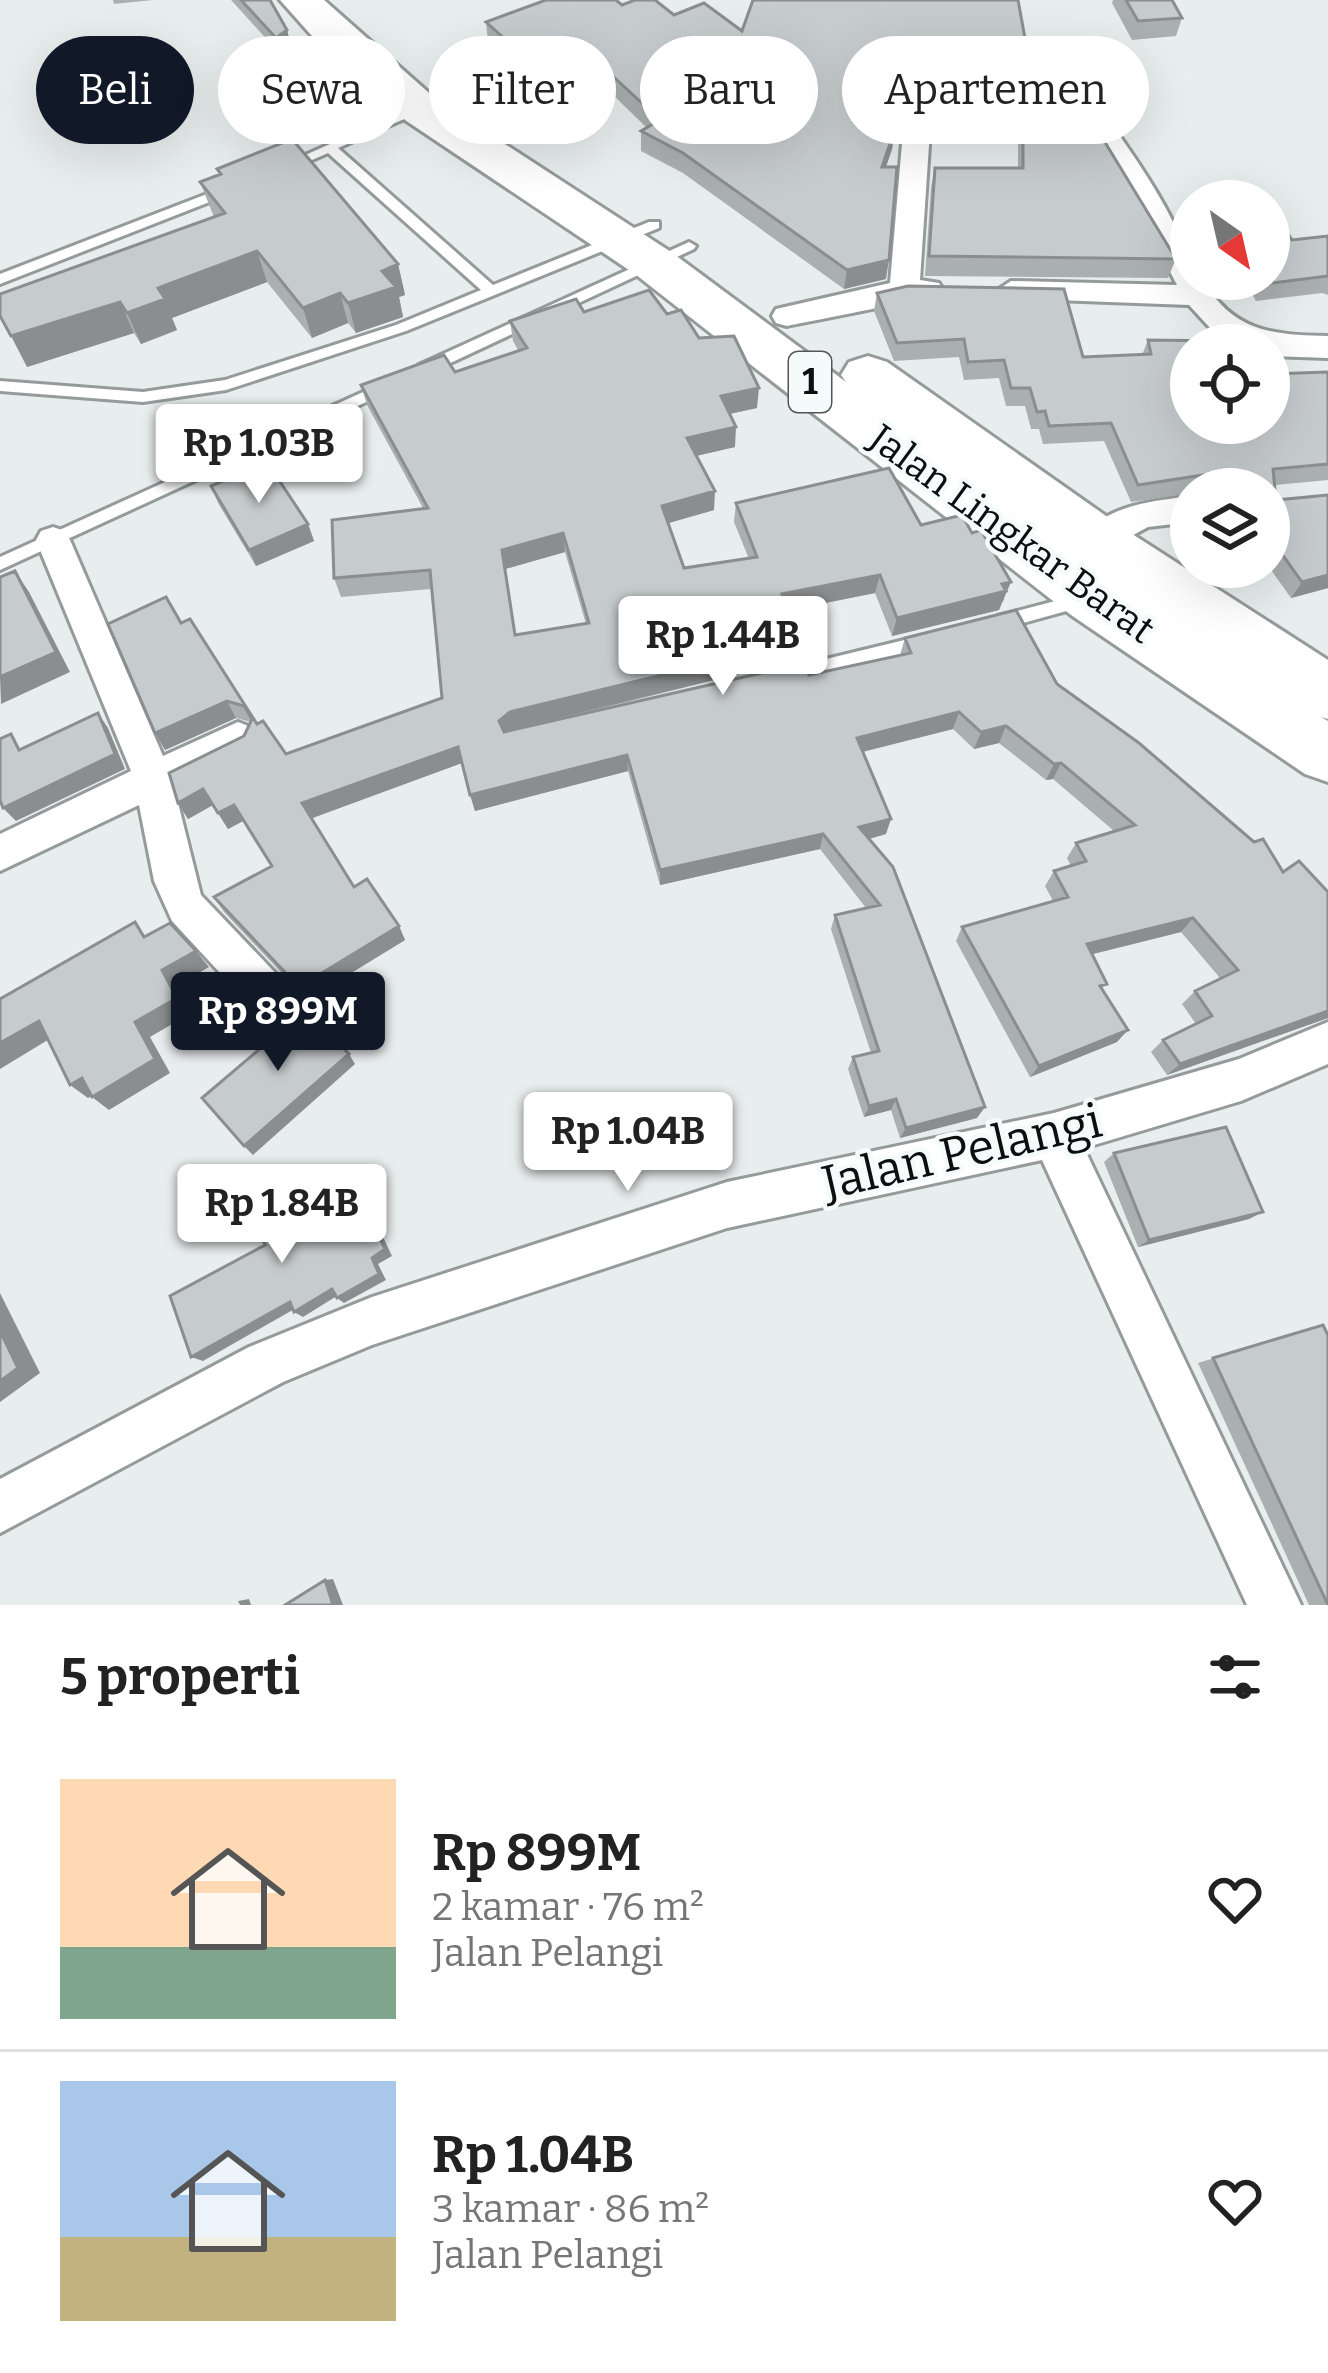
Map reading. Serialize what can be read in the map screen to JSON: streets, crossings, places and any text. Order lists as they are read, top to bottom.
{
  "streets": {
    "highway": ["1", "Jalan Lingkar Barat"],
    "street": ["Jalan Pelangi"]
  },
  "north": "bottom right",
  "page": {
    "chip": [
      "Beli",
      "Sewa",
      "Filter",
      "Baru",
      "Apartemen"
    ],
    "price": [
      "Rp 1.03B",
      "Rp 1.44B",
      "Rp 899M",
      "Rp 1.04B",
      "Rp 1.84B"
    ],
    "heading": "5 properti",
    "list": [
      {
        "name": "Rp 899M",
        "note": "2 kamar · 76 m² · Jalan Pelangi"
      },
      {
        "name": "Rp 1.04B",
        "note": "3 kamar · 86 m² · Jalan Pelangi"
      }
    ]
  }
}
